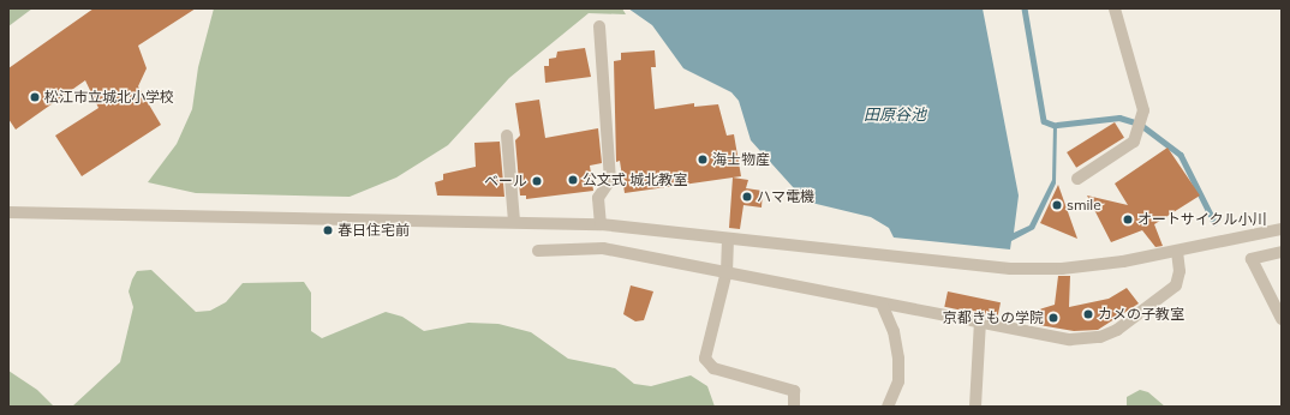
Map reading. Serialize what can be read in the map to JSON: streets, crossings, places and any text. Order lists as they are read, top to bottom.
{
  "water": ["田原谷池"],
  "places": [
    "松江市立城北小学校",
    "海士物産",
    "公文式 城北教室",
    "ベール",
    "ハマ電機",
    "smile",
    "オートサイクル小川",
    "春日住宅前",
    "カメの子教室",
    "京都きもの学院"
  ]
}
